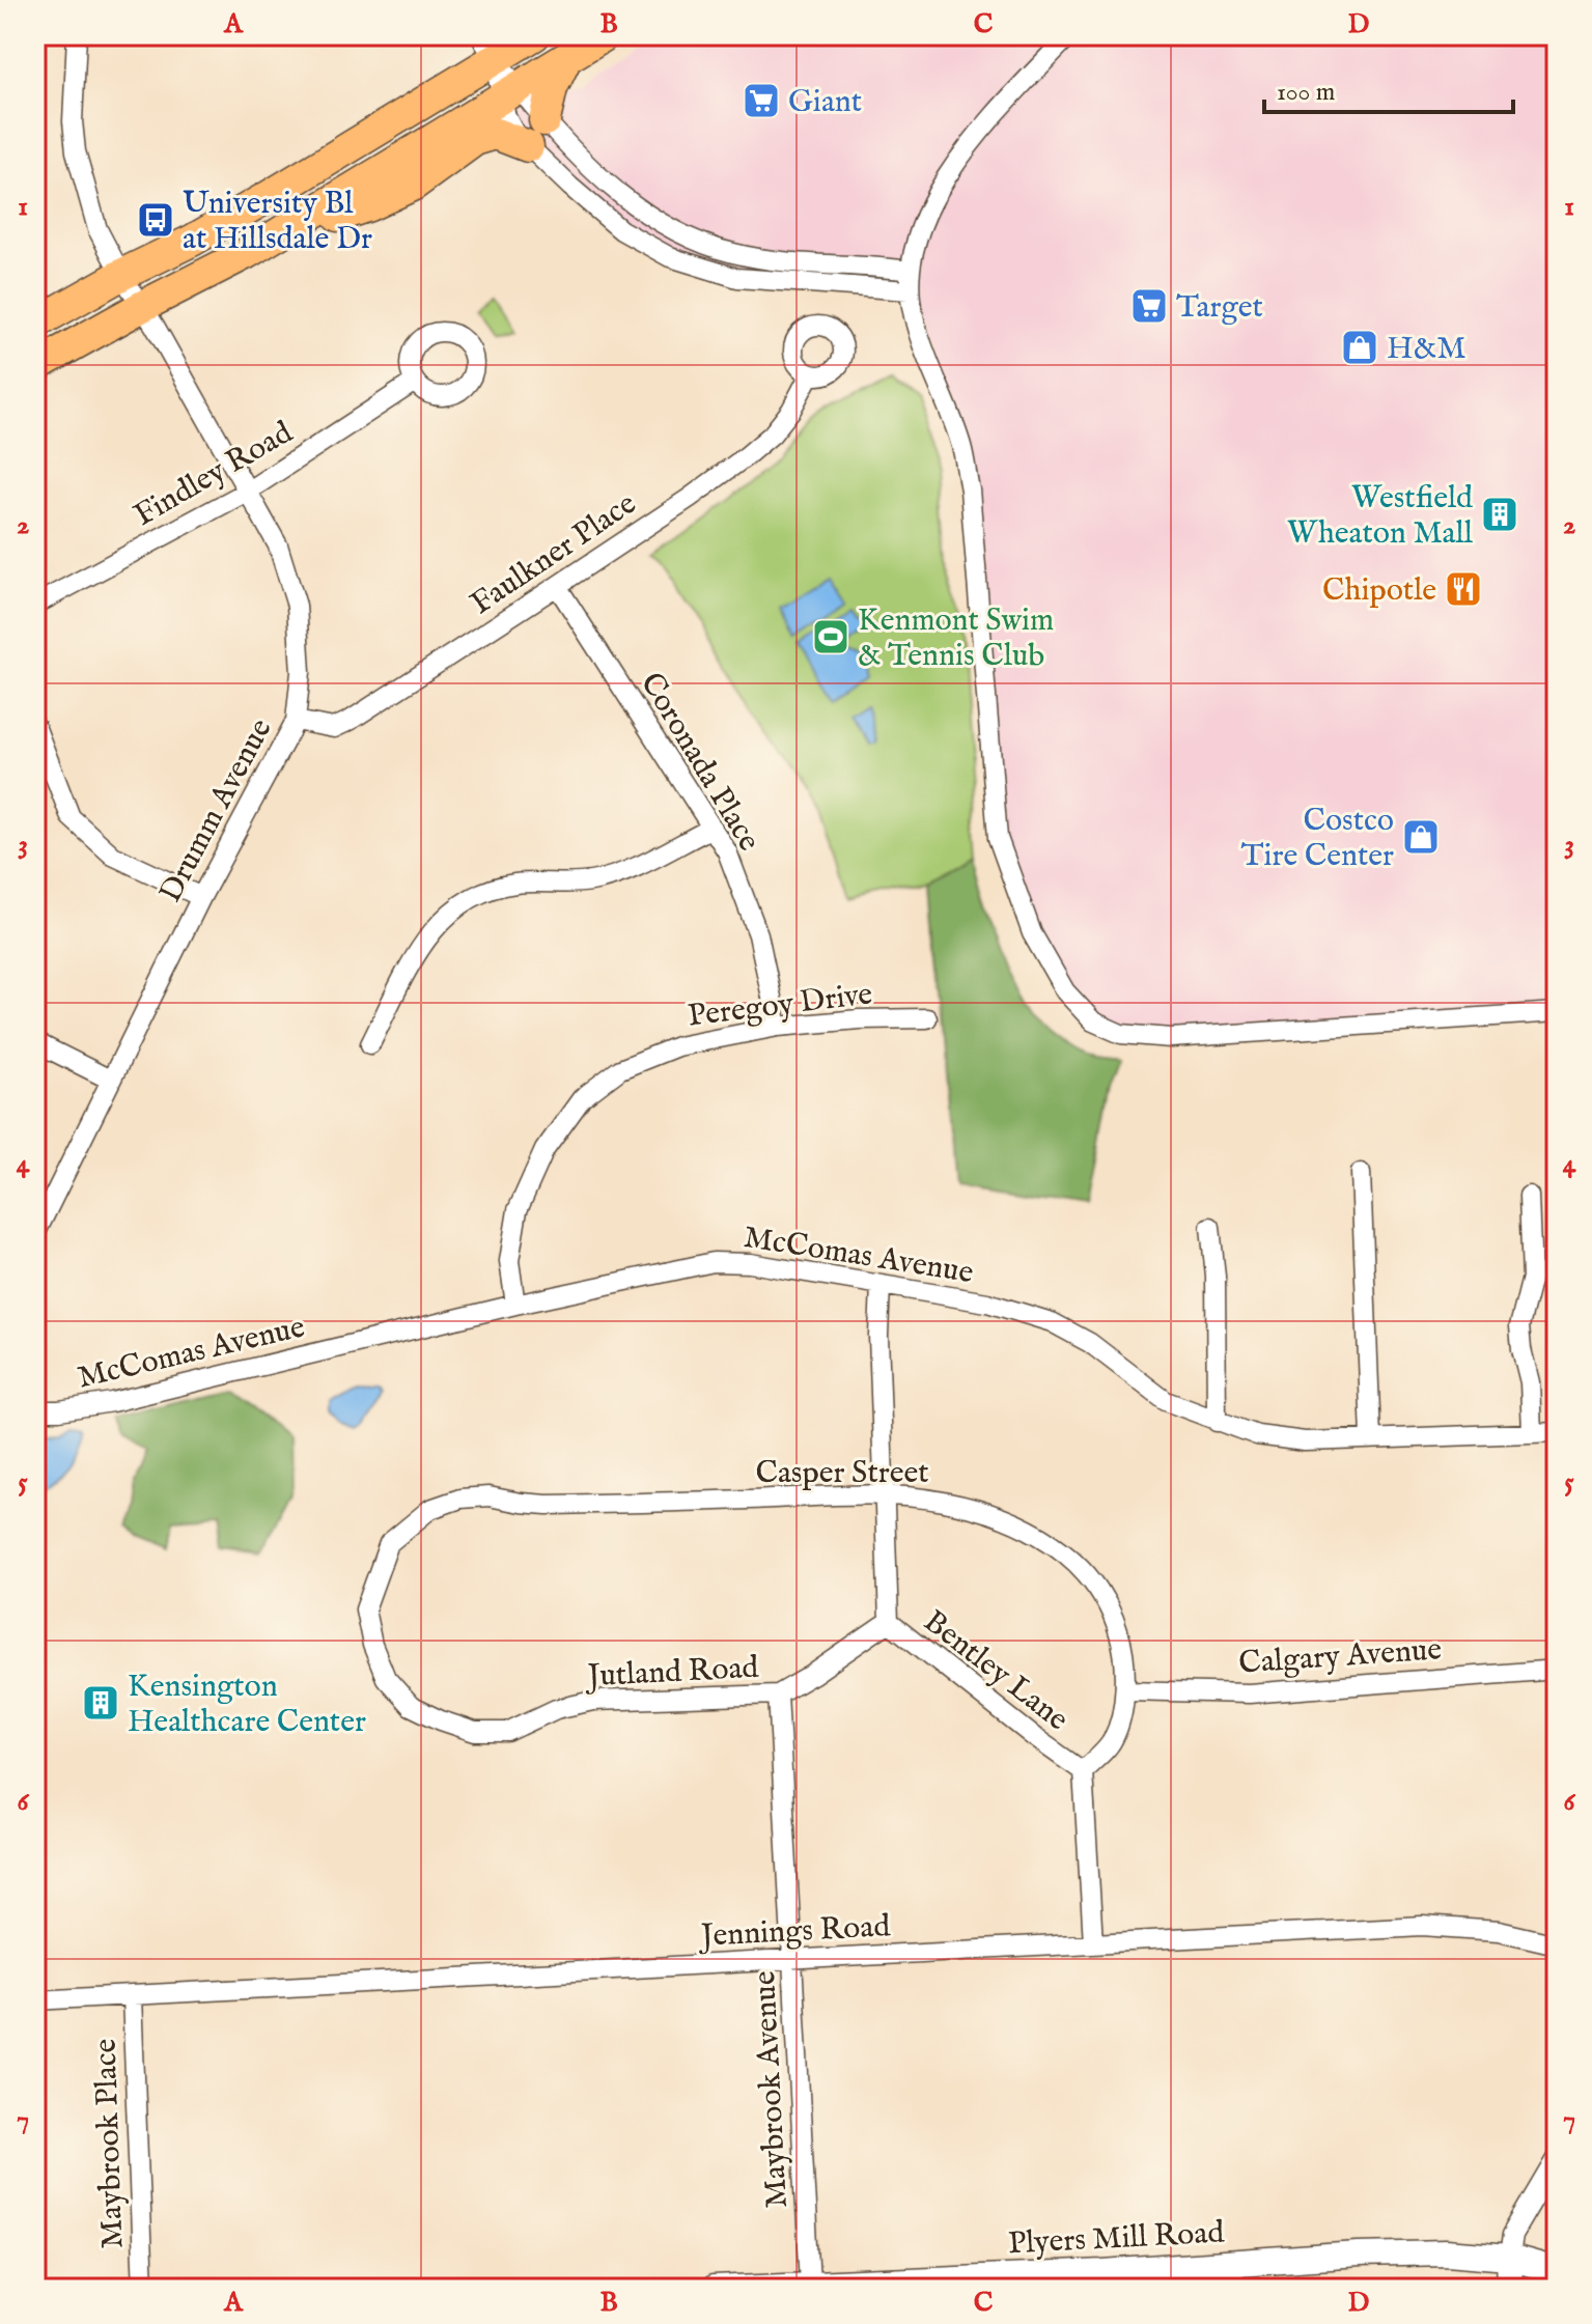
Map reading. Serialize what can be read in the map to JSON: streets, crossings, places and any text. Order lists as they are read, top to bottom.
{
  "streets": {
    "street": [
      "Findley Road",
      "Faulkner Place",
      "Coronada Place",
      "Drumm Avenue",
      "Peregoy Drive",
      "McComas Avenue",
      "Casper Street",
      "Calgary Avenue",
      "Bentley Lane",
      "Jutland Road",
      "Jennings Road",
      "Maybrook Avenue",
      "Maybrook Place",
      "Plyers Mill Road"
    ]
  },
  "crossings": [
    ["Findley Road", "Drumm Avenue"],
    ["Faulkner Place", "Coronada Place"],
    ["Faulkner Place", "Drumm Avenue"],
    ["Coronada Place", "Peregoy Drive"],
    ["Peregoy Drive", "McComas Avenue"],
    ["McComas Avenue", "Bentley Lane"],
    ["Casper Street", "Calgary Avenue"],
    ["Casper Street", "Bentley Lane"],
    ["Casper Street", "Jutland Road"],
    ["Bentley Lane", "Jutland Road"],
    ["Bentley Lane", "Jennings Road"],
    ["Jutland Road", "Maybrook Avenue"],
    ["Jennings Road", "Maybrook Avenue"],
    ["Jennings Road", "Maybrook Place"],
    ["Maybrook Avenue", "Plyers Mill Road"]
  ],
  "places": {
    "supermarket": ["Giant", "Target"],
    "bus stop": ["University Bl at Hillsdale Dr"],
    "shop": ["H&M", "Costco Tire Center"],
    "building": ["Westfield Wheaton Mall", "Kensington Healthcare Center"],
    "restaurant": ["Chipotle"],
    "sports": ["Kenmont Swim & Tennis Club"]
  },
  "scale_bar": "100 m",
  "grid": {
    "columns": [
      "A",
      "B",
      "C",
      "D"
    ],
    "rows": [
      "1",
      "2",
      "3",
      "4",
      "5",
      "6",
      "7"
    ]
  }
}
